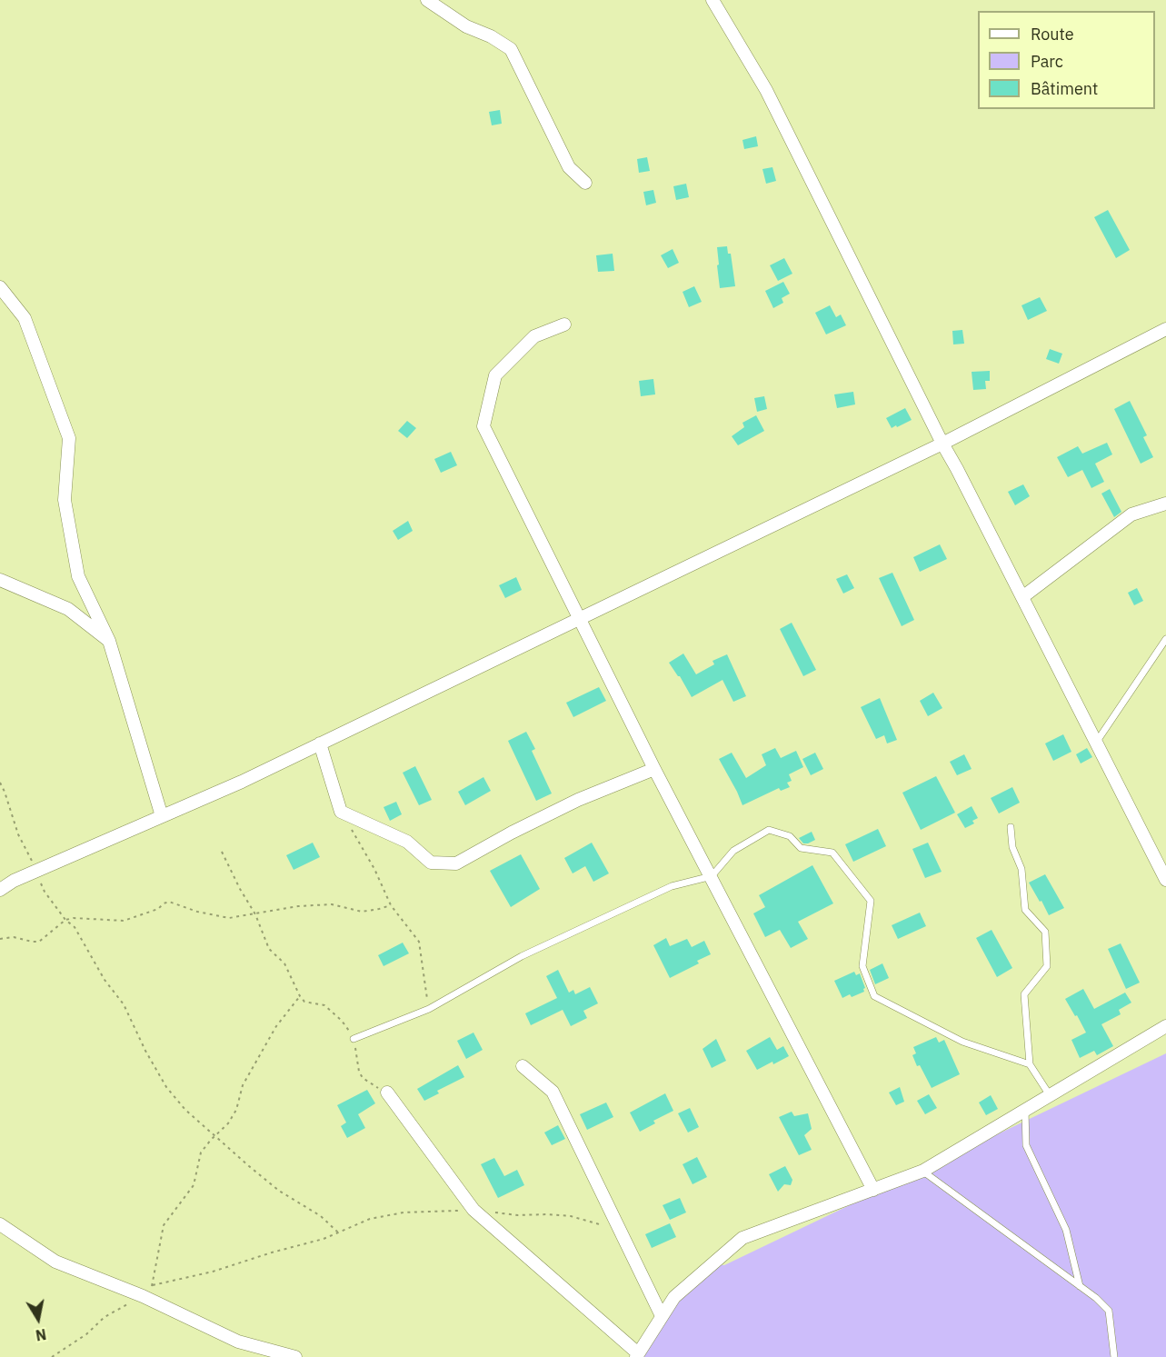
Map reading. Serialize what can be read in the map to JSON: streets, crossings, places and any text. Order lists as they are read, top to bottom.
{
  "legend": ["Route", "Parc", "Bâtiment"],
  "north": "bottom"
}
